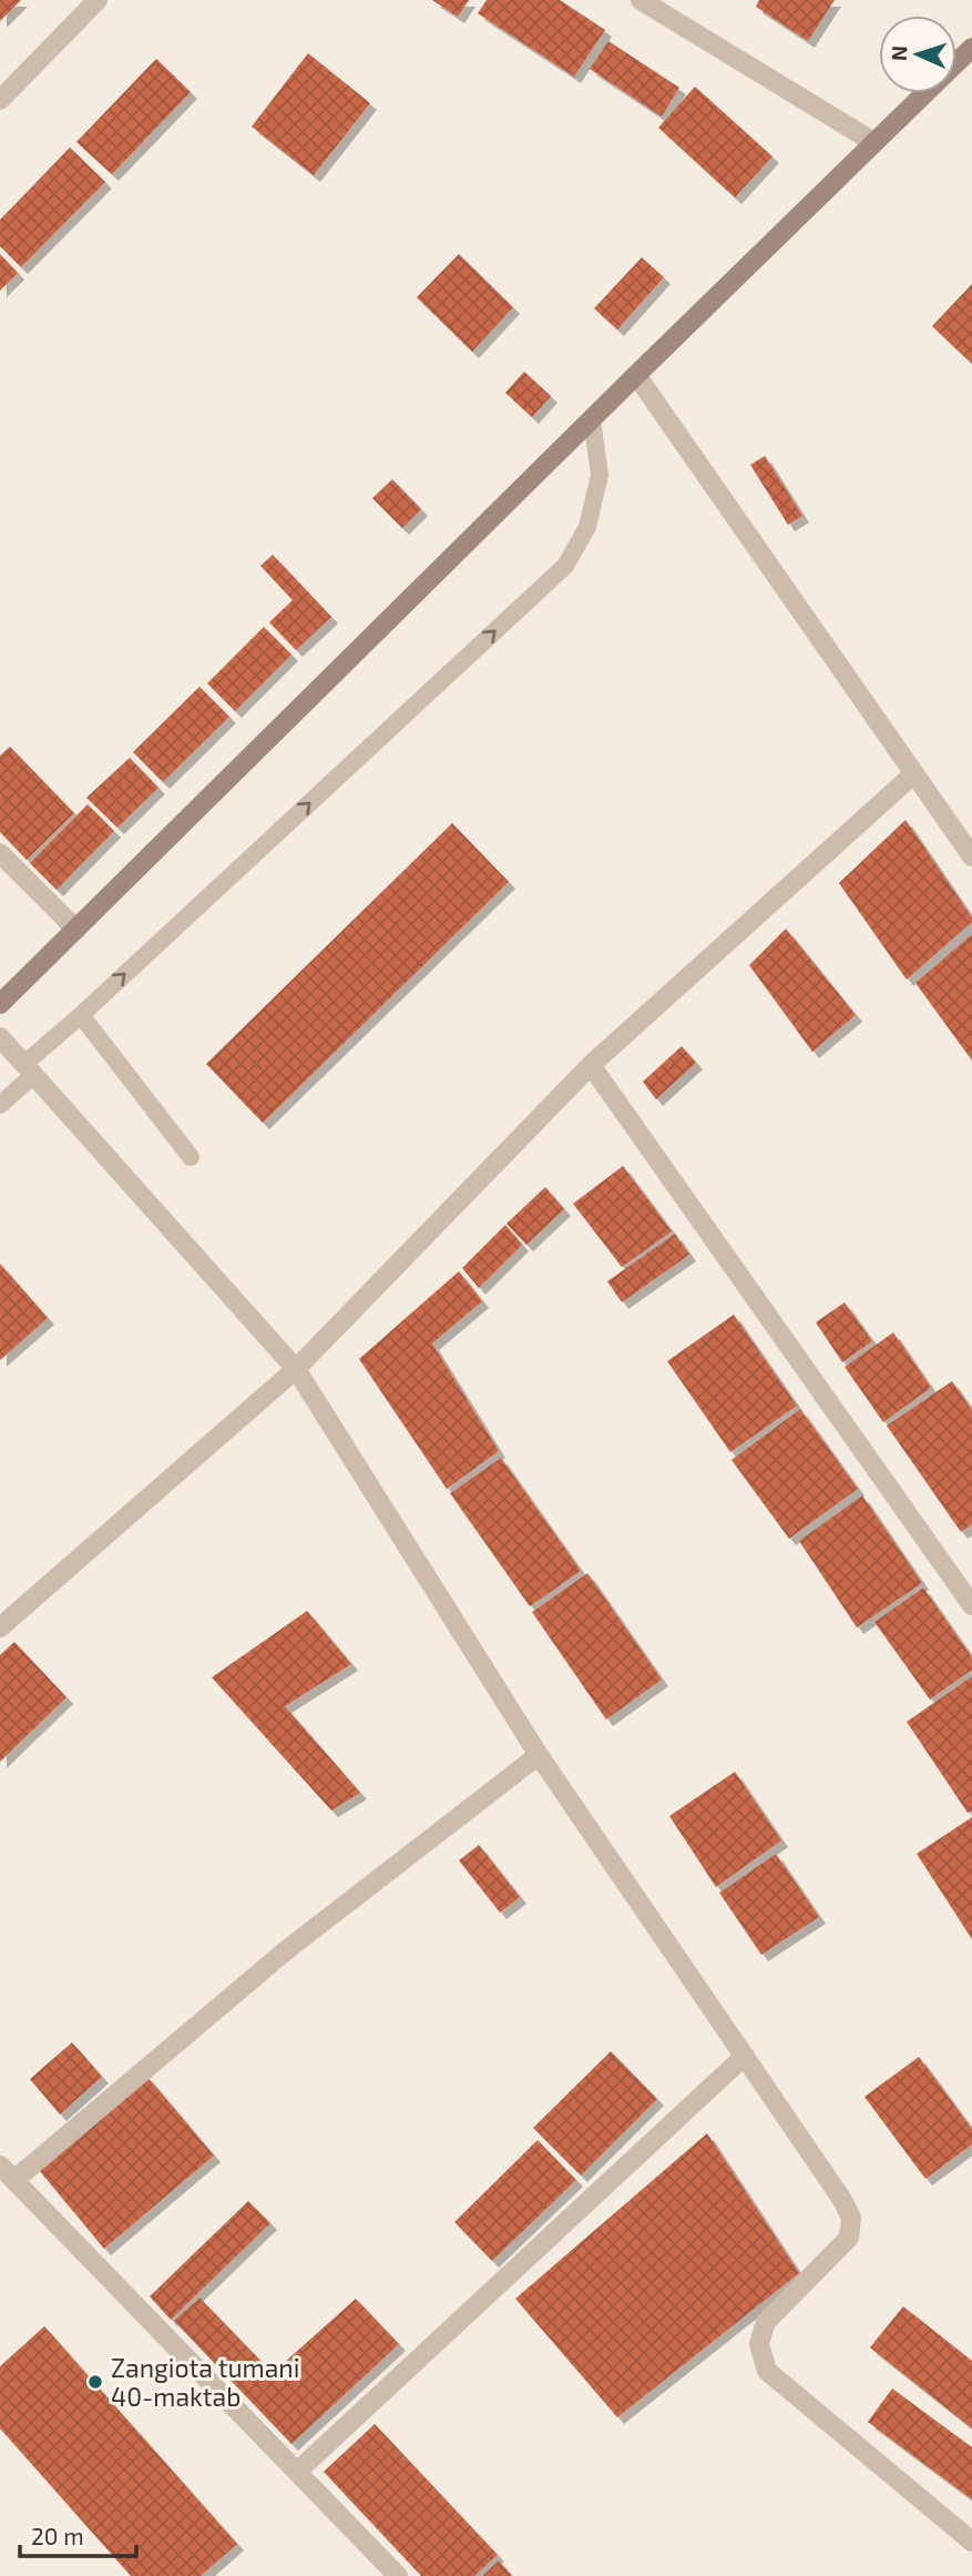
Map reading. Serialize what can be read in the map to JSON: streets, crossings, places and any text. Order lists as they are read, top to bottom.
{
  "places": ["Zangiota tumani 40-maktab"],
  "scale_bar": "20 m",
  "north": "left"
}
